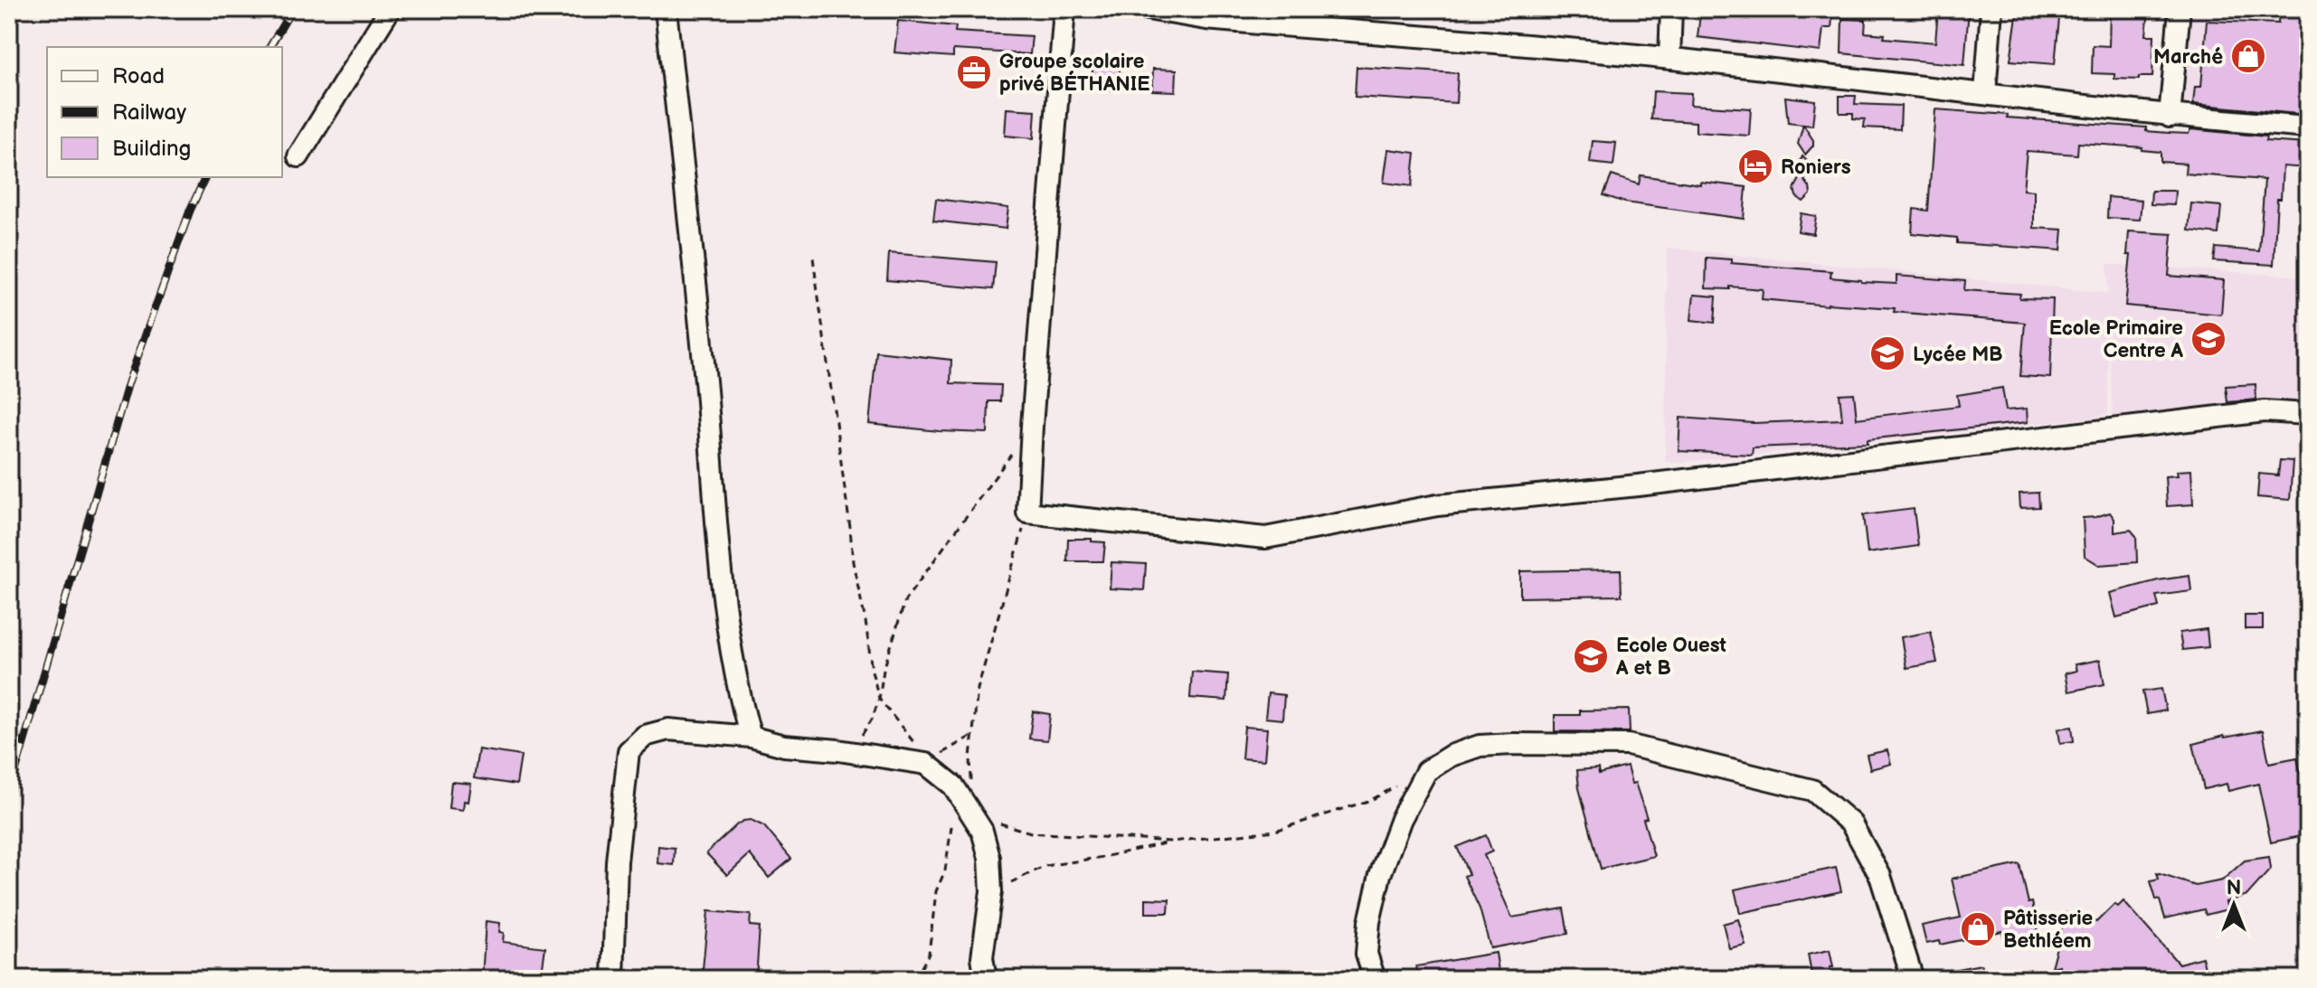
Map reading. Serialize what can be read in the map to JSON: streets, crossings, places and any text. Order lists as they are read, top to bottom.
{
  "places": {
    "shop": ["Marché", "Pâtisserie Bethléem"],
    "office": ["Groupe scolaire privé BÉTHANIE"],
    "hotel": ["Roniers"],
    "school or university": ["Ecole Primaire Centre A", "Lycée MB", "Ecole Ouest A et B"]
  },
  "legend": ["Road", "Railway", "Building"],
  "north": "top"
}
